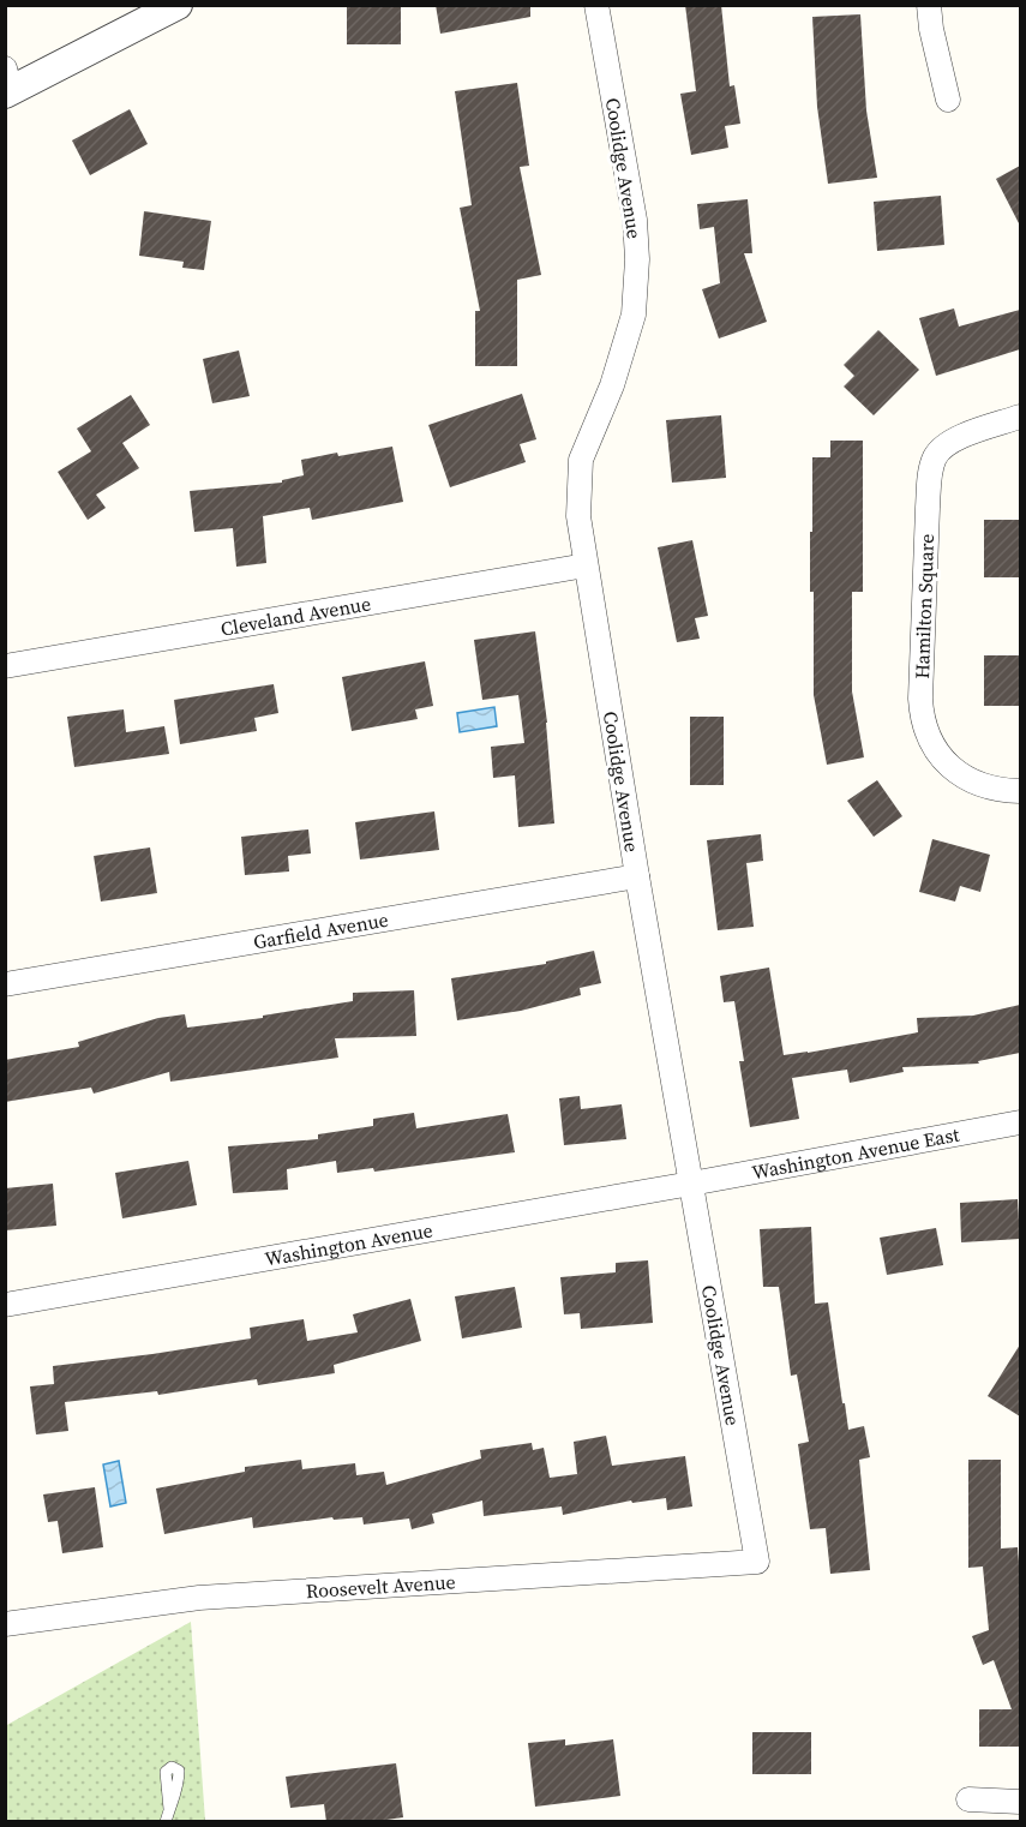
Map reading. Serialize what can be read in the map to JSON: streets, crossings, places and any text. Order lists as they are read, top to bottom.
{
  "streets": {
    "street": [
      "Coolidge Avenue",
      "Hamilton Square",
      "Cleveland Avenue",
      "Garfield Avenue",
      "Washington Avenue East",
      "Washington Avenue",
      "Roosevelt Avenue"
    ]
  },
  "crossings": [
    ["Coolidge Avenue", "Cleveland Avenue"],
    ["Coolidge Avenue", "Garfield Avenue"],
    ["Coolidge Avenue", "Washington Avenue East"],
    ["Coolidge Avenue", "Washington Avenue"],
    ["Coolidge Avenue", "Roosevelt Avenue"],
    ["Washington Avenue East", "Washington Avenue"]
  ]
}
